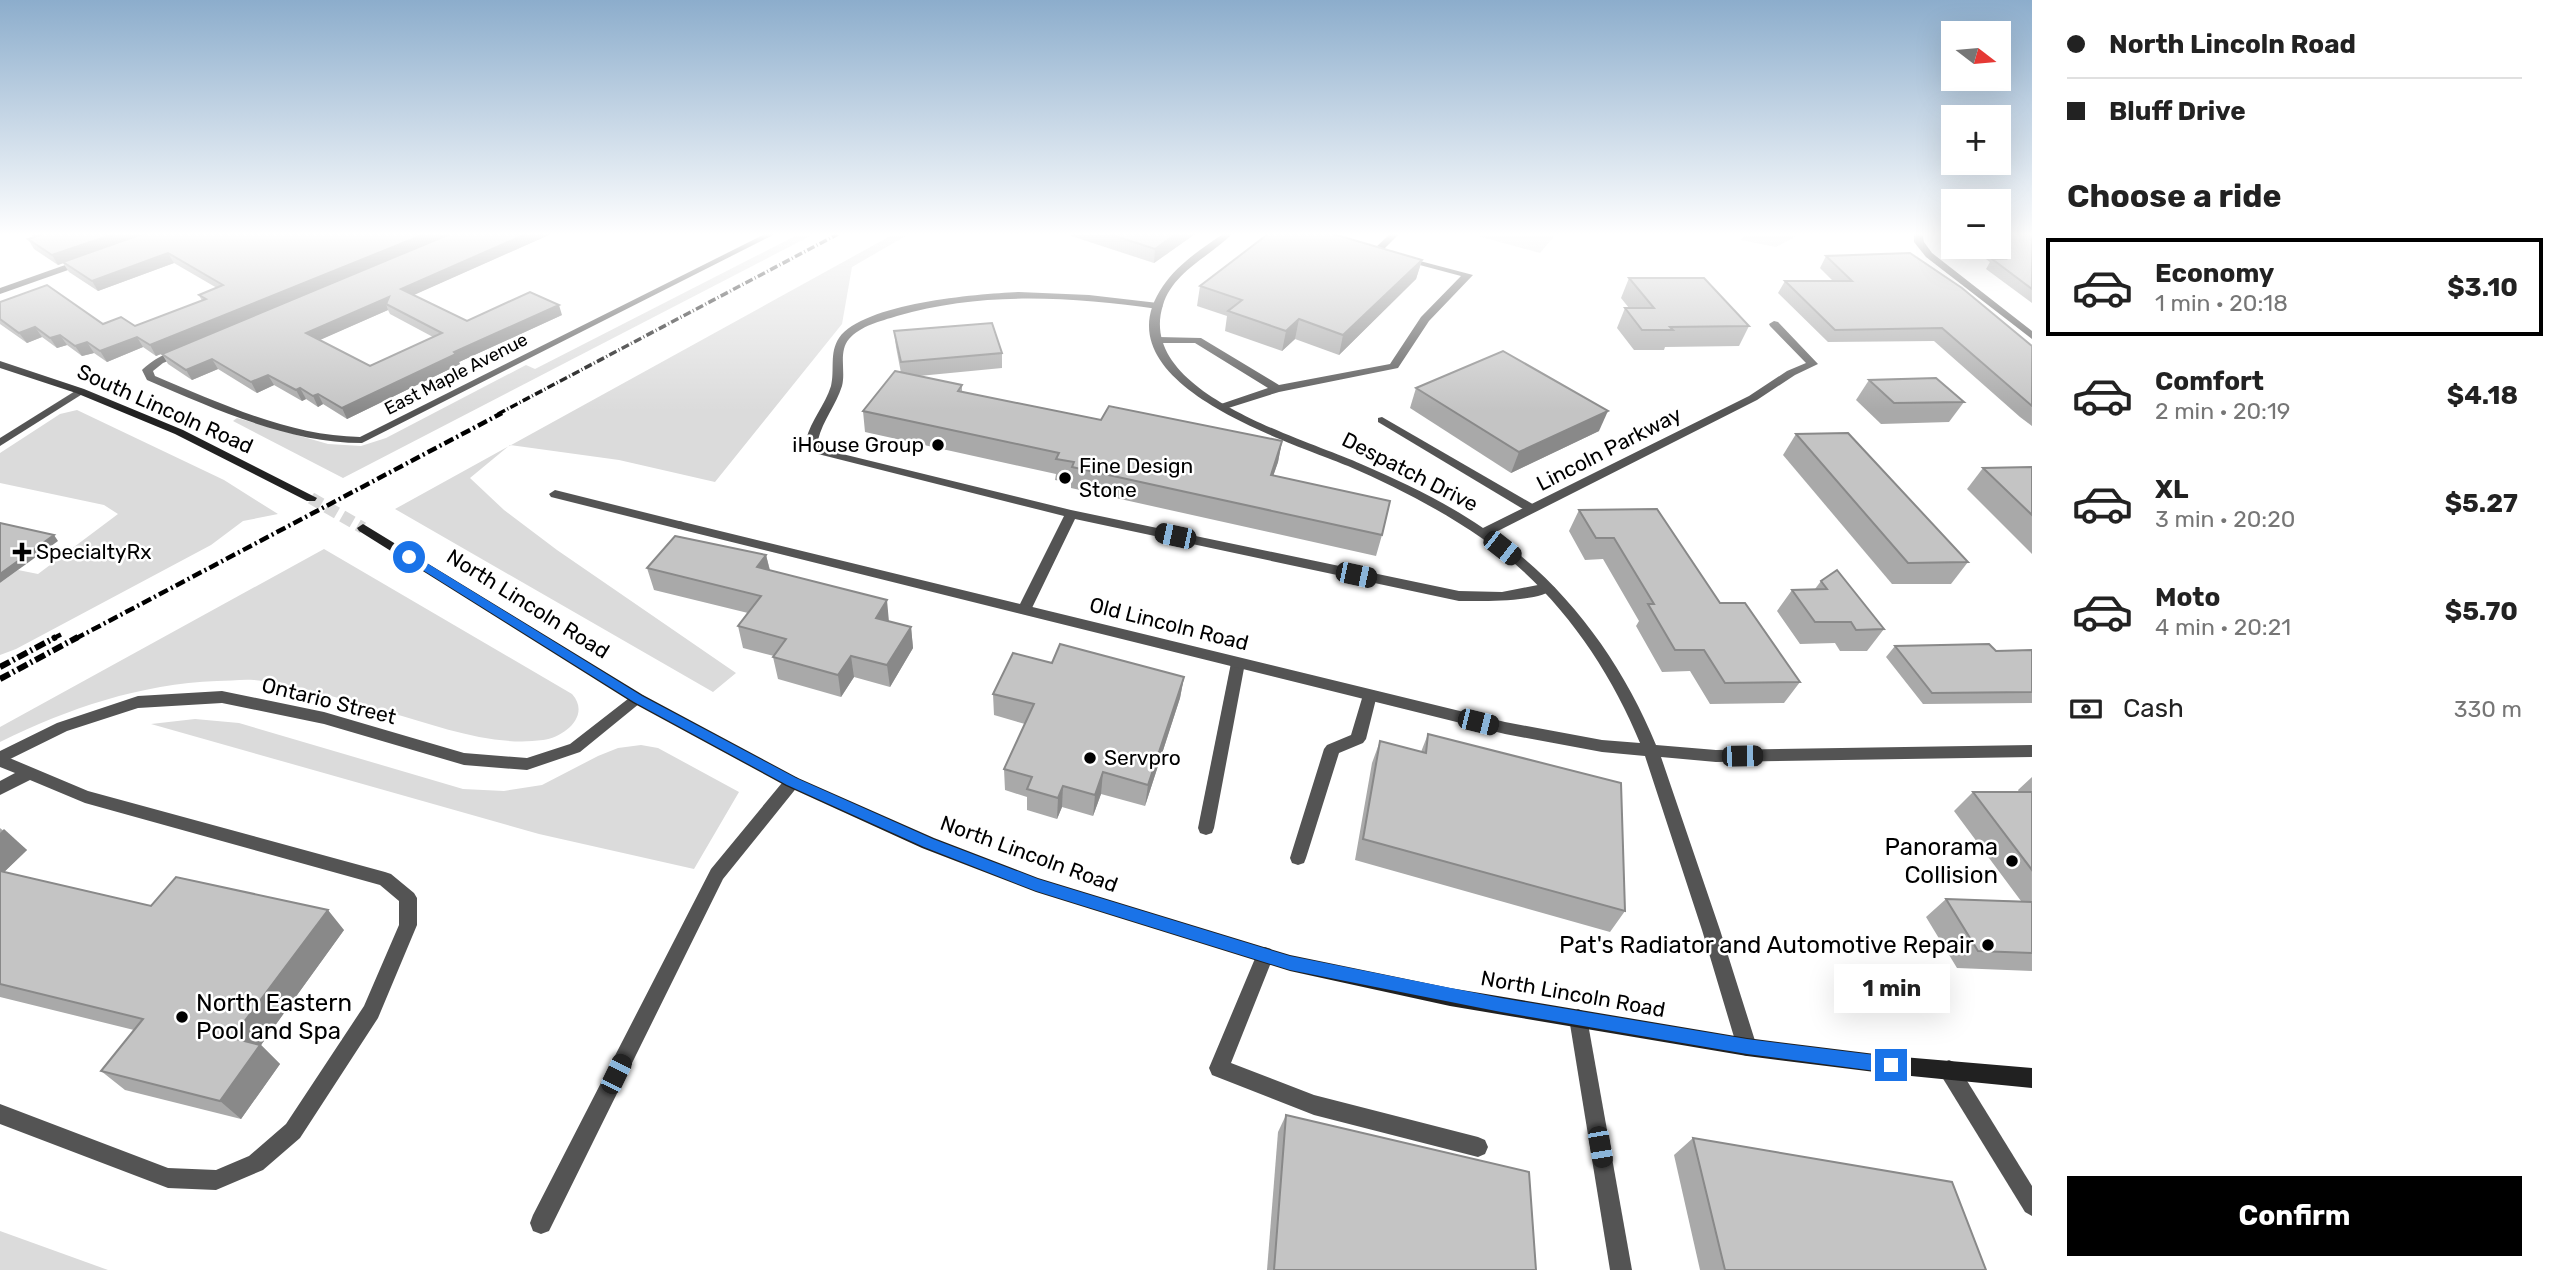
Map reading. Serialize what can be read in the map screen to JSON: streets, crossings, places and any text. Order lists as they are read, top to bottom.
{
  "streets": {
    "street": [
      "East Maple Avenue",
      "South Lincoln Road",
      "Lincoln Parkway",
      "Despatch Drive",
      "North Lincoln Road",
      "Old Lincoln Road",
      "Ontario Street"
    ]
  },
  "crossings": [
    ["Lincoln Parkway", "Despatch Drive"],
    ["Despatch Drive", "North Lincoln Road"],
    ["Despatch Drive", "Old Lincoln Road"],
    ["North Lincoln Road", "Ontario Street"]
  ],
  "places": {
    "other": [
      "iHouse Group",
      "Fine Design Stone",
      "Servpro",
      "Panorama Collision",
      "Pat's Radiator and Automotive Repair",
      "North Eastern Pool and Spa"
    ],
    "health": ["SpecialtyRx"]
  },
  "north": "right",
  "page": {
    "banner": ["North Lincoln Road", "Bluff Drive"],
    "map_buttons": ["+", "−"],
    "heading": "Choose a ride",
    "list": [
      {
        "name": "Economy",
        "note": "1 min · 20:18",
        "value": "$3.10"
      },
      {
        "name": "Comfort",
        "note": "2 min · 20:19",
        "value": "$4.18"
      },
      {
        "name": "XL",
        "note": "3 min · 20:20",
        "value": "$5.27"
      },
      {
        "name": "Moto",
        "note": "4 min · 20:21",
        "value": "$5.70"
      }
    ],
    "pay": ["Cash", "330 m"],
    "bubble": "1 min",
    "buttons": "Confirm"
  }
}
